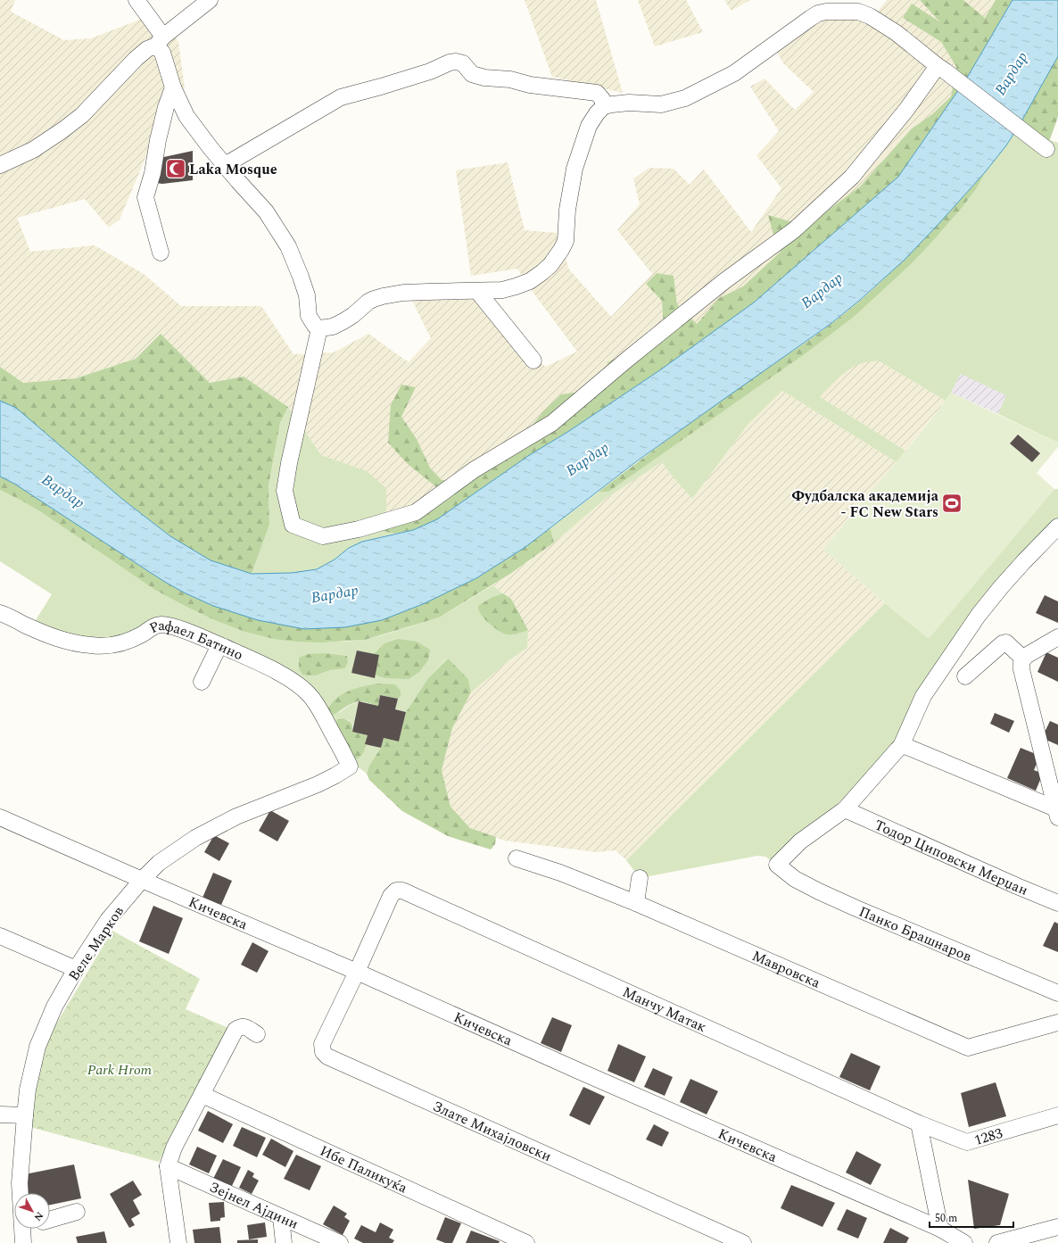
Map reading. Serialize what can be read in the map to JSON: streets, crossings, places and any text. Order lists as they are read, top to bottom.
{
  "streets": {
    "street": [
      "Рафаел Батино",
      "Тодор Циповски Мерџан",
      "Кичевска",
      "Панко Брашнаров",
      "Веле Марков",
      "Мавровска",
      "Манчу Матак",
      "Злате Михајловски",
      "1283",
      "Ибе Паликуќа",
      "Зејнел Ајдини"
    ]
  },
  "crossings": [
    ["Рафаел Батино", "Веле Марков"],
    ["Тодор Циповски Мерџан", "Панко Брашнаров"],
    ["Кичевска", "Веле Марков"],
    ["Кичевска", "Манчу Матак"],
    ["Кичевска", "Злате Михајловски"],
    ["Манчу Матак", "Злате Михајловски"],
    ["Манчу Матак", "1283"]
  ],
  "water": ["Вардар"],
  "parks": ["Park Hrom"],
  "places": {
    "mosque": ["Laka Mosque"],
    "sports": ["Фудбалска академија - FC New Stars"]
  },
  "scale_bar": "50 m",
  "north": "bottom right"
}
